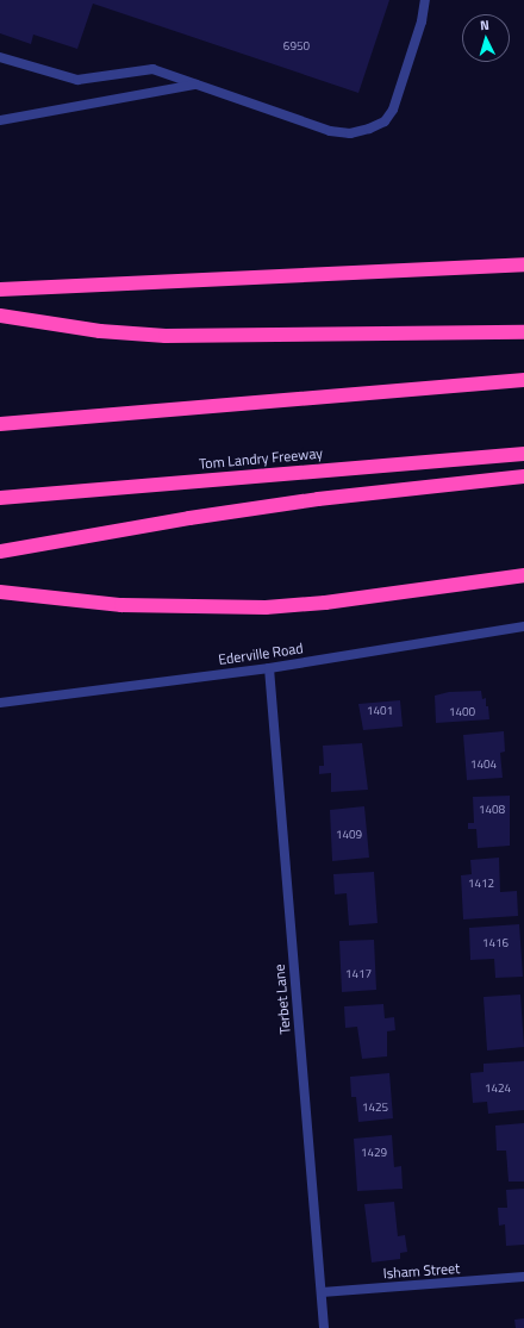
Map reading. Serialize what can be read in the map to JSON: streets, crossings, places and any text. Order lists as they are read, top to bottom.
{
  "streets": {
    "highway": ["Tom Landry Freeway"],
    "street": ["Ederville Road", "Terbet Lane", "Isham Street"]
  },
  "crossings": [
    ["Ederville Road", "Terbet Lane"],
    ["Terbet Lane", "Isham Street"]
  ],
  "house_numbers": [
    "6950",
    "1401",
    "1400",
    "1404",
    "1408",
    "1409",
    "1412",
    "1416",
    "1417",
    "1424",
    "1425",
    "1429"
  ],
  "north": "top"
}
